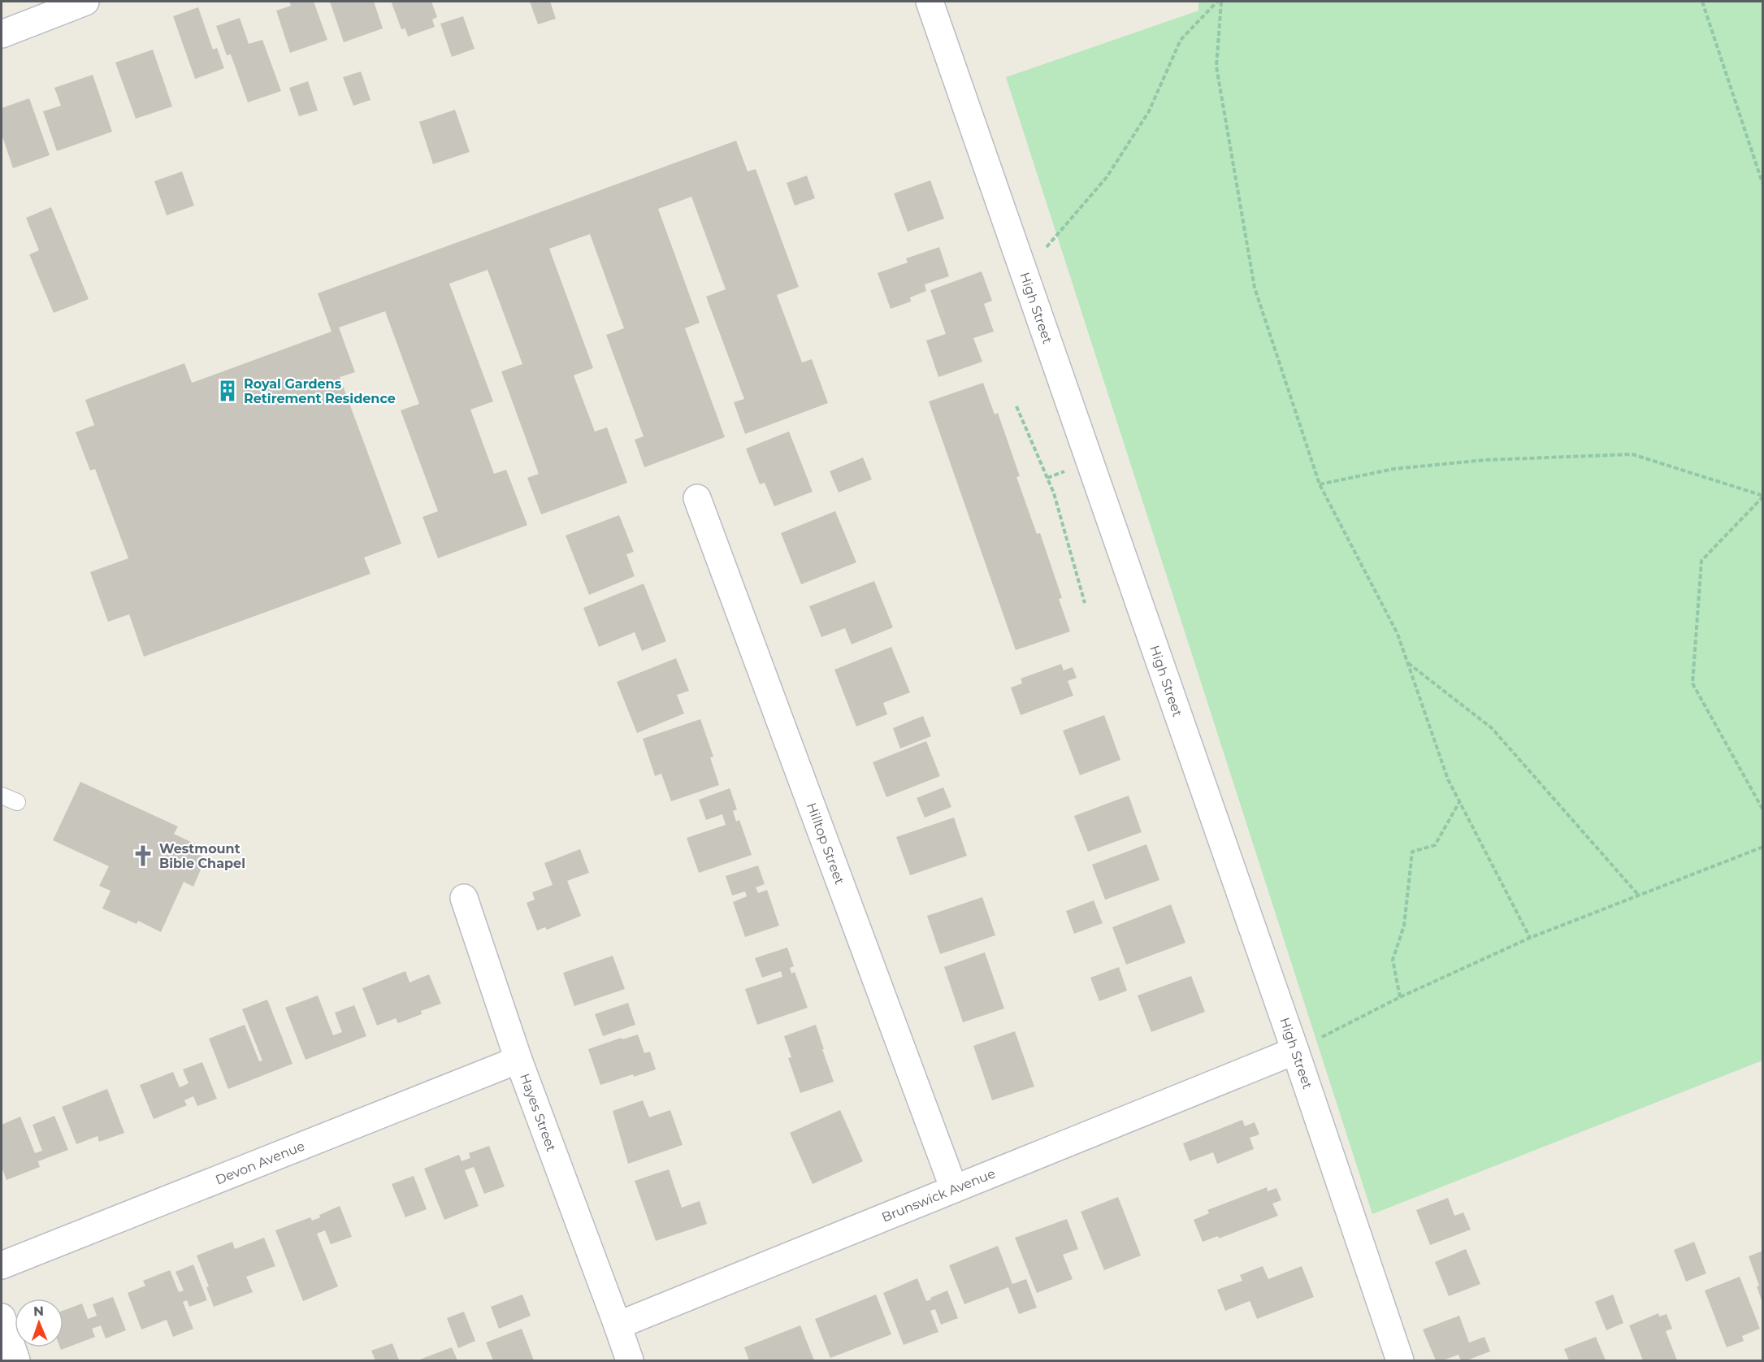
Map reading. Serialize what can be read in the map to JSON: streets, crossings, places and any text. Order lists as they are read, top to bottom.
{
  "streets": {
    "street": [
      "High Street",
      "Hilltop Street",
      "Hayes Street",
      "Devon Avenue",
      "Brunswick Avenue"
    ]
  },
  "crossings": [
    ["High Street", "Brunswick Avenue"],
    ["Hilltop Street", "Brunswick Avenue"],
    ["Hayes Street", "Devon Avenue"],
    ["Hayes Street", "Brunswick Avenue"]
  ],
  "places": {
    "building": ["Royal Gardens Retirement Residence"],
    "church": ["Westmount Bible Chapel"]
  },
  "north": "top"
}
